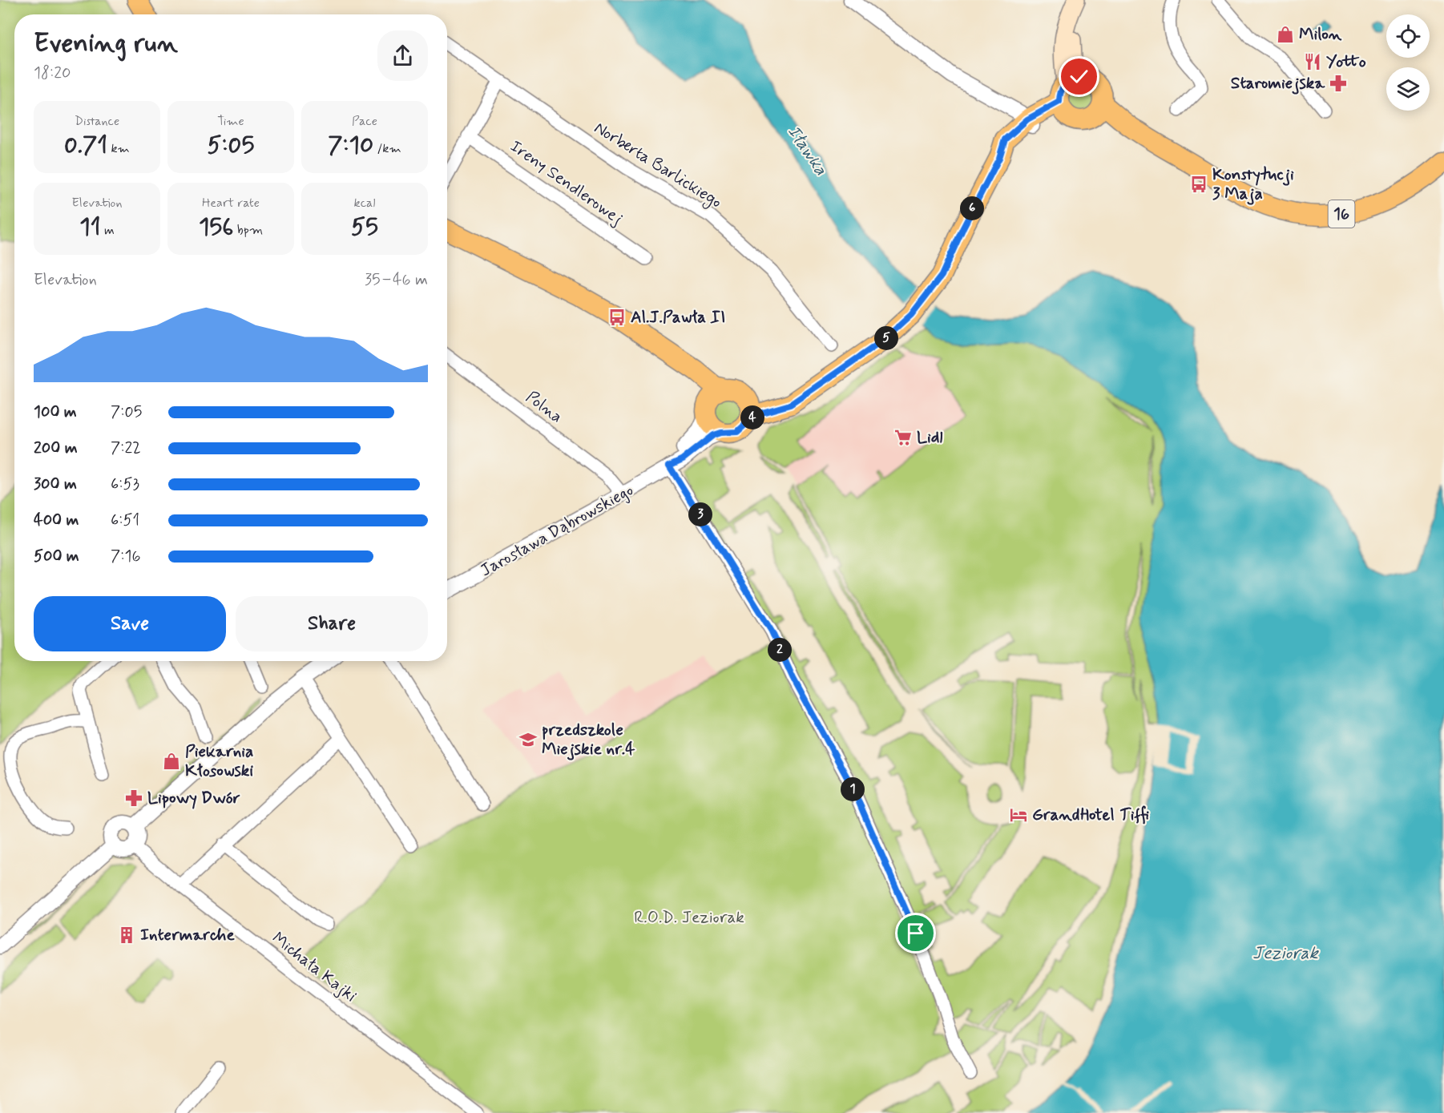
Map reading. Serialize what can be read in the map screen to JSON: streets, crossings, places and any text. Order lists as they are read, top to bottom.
{
  "streets": {
    "main road": ["16"],
    "street": [
      "Norberta Barlickiego",
      "Ireny Sendlerowej",
      "Polna",
      "Jarosława Dąbrowskiego",
      "Michała Kajki"
    ]
  },
  "crossings": [
    ["Polna", "Jarosława Dąbrowskiego"]
  ],
  "water": ["Iławka", "Jeziorak"],
  "parks": ["R.O.D. Jeziorak"],
  "places": {
    "shop": ["Milon", "Piekarnia Kłosowski"],
    "restaurant": ["Yotto"],
    "pharmacy": ["Staromiejska", "Lipowy Dwór"],
    "bus stop": ["Konstytucji 3 Maja", "Al.J.Pawła II"],
    "supermarket": ["Lidl"],
    "school or university": ["przedszkole Miejskie nr.4"],
    "hotel": ["GrandHotel Tiffi"],
    "building": ["Intermarche"]
  },
  "page": {
    "heading": ["Evening run", "18:20"],
    "stats": [
      ["Distance", "0.71 km"],
      ["Time", "5:05"],
      ["Pace", "7:10 /km"],
      ["Elevation", "11 m"],
      ["Heart rate", "156 bpm"],
      ["kcal", "55"]
    ],
    "pins": [
      "6",
      "5",
      "4",
      "3",
      "2",
      "1"
    ],
    "chart": ["Elevation", "35–46 m"],
    "list": [
      {
        "name": "100 m",
        "note": "7:05"
      },
      {
        "name": "200 m",
        "note": "7:22"
      },
      {
        "name": "300 m",
        "note": "6:53"
      },
      {
        "name": "400 m",
        "note": "6:51"
      },
      {
        "name": "500 m",
        "note": "7:16"
      }
    ],
    "buttons": ["Save", "Share"]
  }
}
